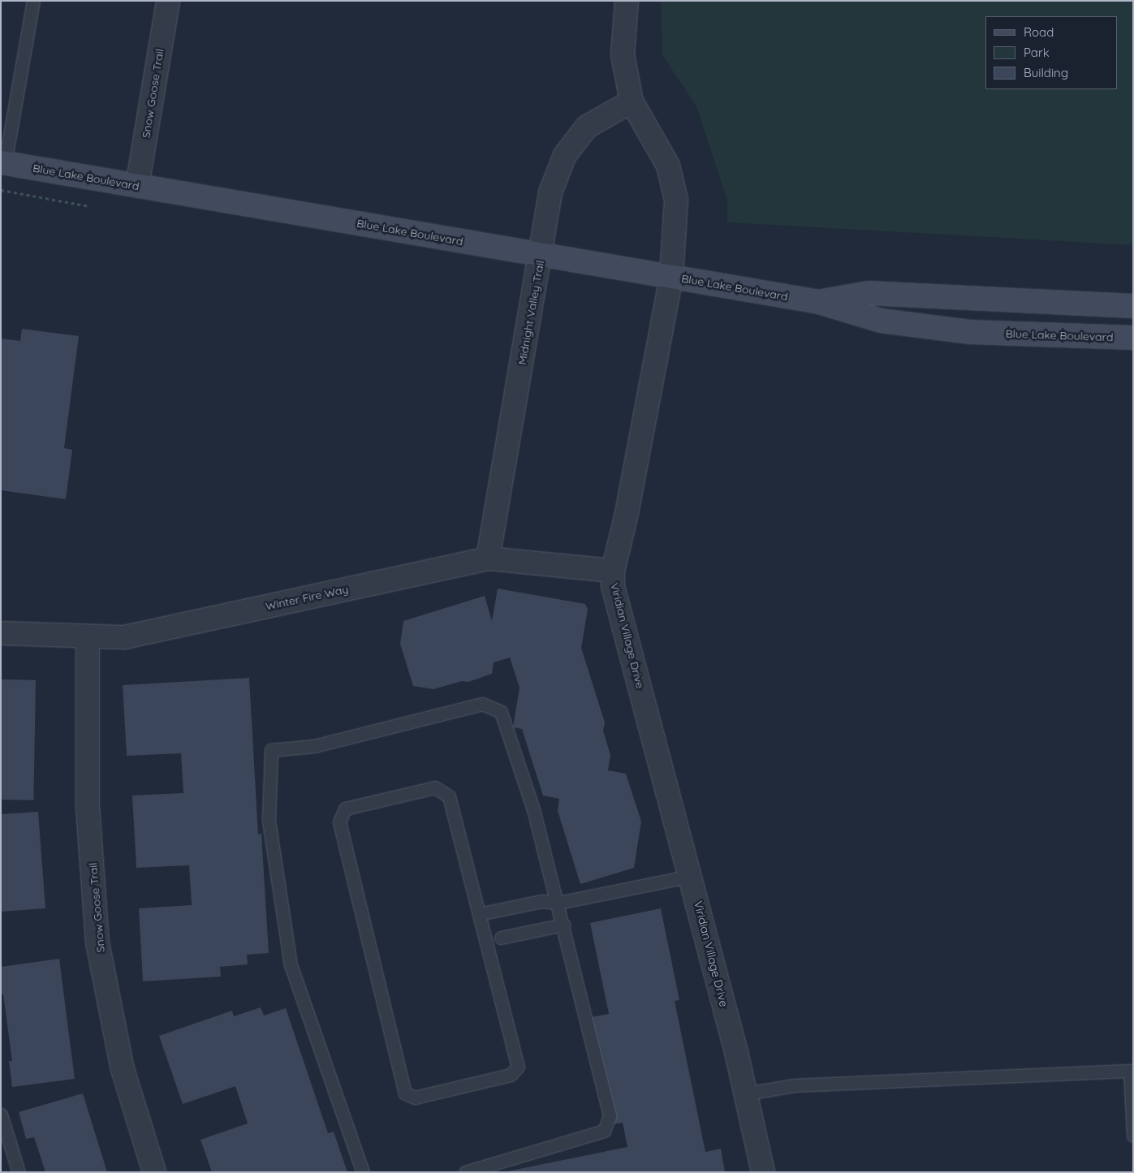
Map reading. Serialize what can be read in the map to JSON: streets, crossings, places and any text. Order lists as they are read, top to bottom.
{
  "streets": {
    "street": [
      "Snow Goose Trail",
      "Blue Lake Boulevard",
      "Midnight Valley Trail",
      "Winter Fire Way",
      "Viridian Village Drive"
    ]
  },
  "crossings": [
    ["Snow Goose Trail", "Blue Lake Boulevard"],
    ["Snow Goose Trail", "Winter Fire Way"],
    ["Blue Lake Boulevard", "Midnight Valley Trail"],
    ["Blue Lake Boulevard", "Viridian Village Drive"],
    ["Midnight Valley Trail", "Winter Fire Way"],
    ["Midnight Valley Trail", "Viridian Village Drive"],
    ["Winter Fire Way", "Viridian Village Drive"]
  ],
  "legend": ["Road", "Park", "Building"]
}
